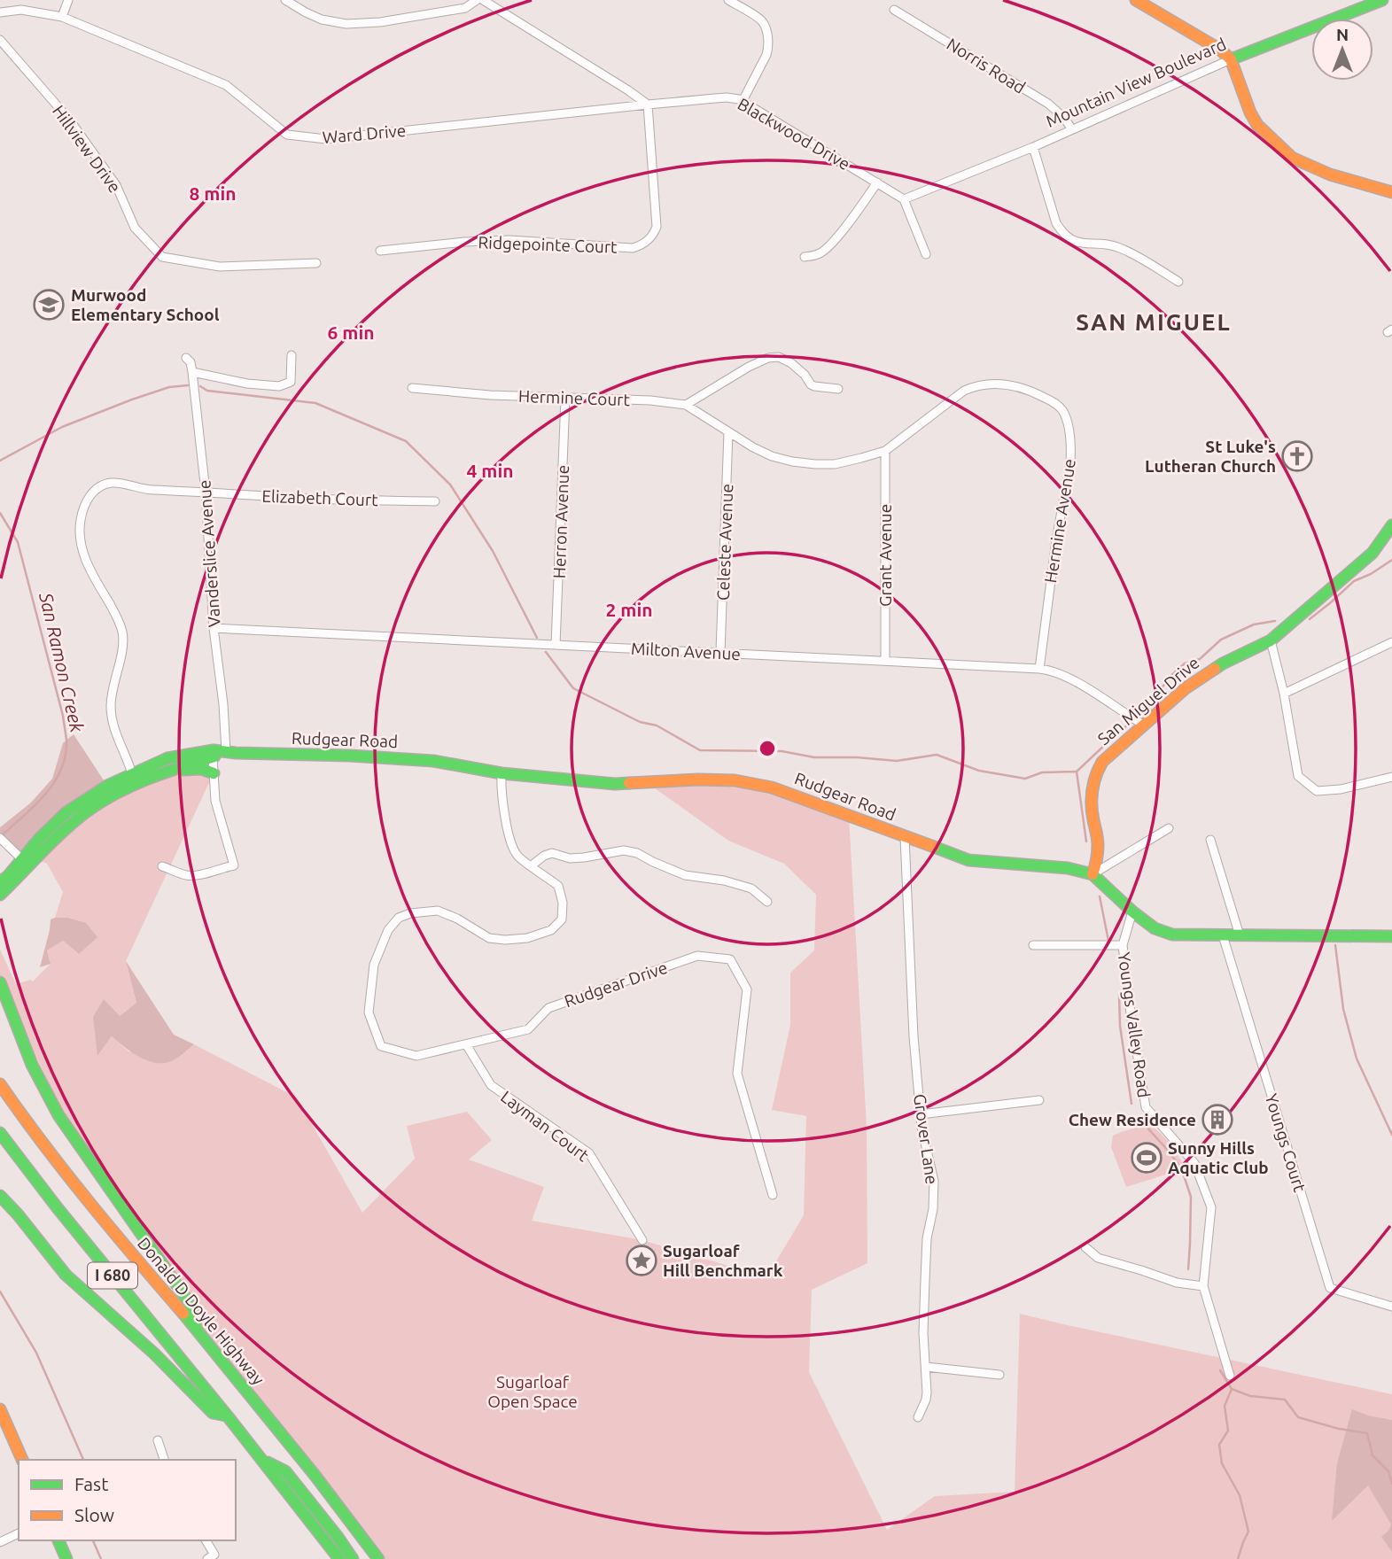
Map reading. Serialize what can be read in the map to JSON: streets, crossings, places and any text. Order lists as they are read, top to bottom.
{
  "streets": {
    "main road": [
      "Mountain View Boulevard",
      "San Miguel Drive",
      "Rudgear Road",
      "I 680",
      "Donald D Doyle Highway"
    ],
    "street": [
      "Norris Road",
      "Ward Drive",
      "Blackwood Drive",
      "Hillview Drive",
      "Ridgepointe Court",
      "Hermine Court",
      "Elizabeth Court",
      "Hermine Avenue",
      "Herron Avenue",
      "Celeste Avenue",
      "Vanderslice Avenue",
      "Grant Avenue",
      "Milton Avenue",
      "Rudgear Drive",
      "Youngs Valley Road",
      "Layman Court",
      "Grover Lane",
      "Youngs Court"
    ]
  },
  "crossings": [
    ["Norris Road", "Mountain View Boulevard"],
    ["Mountain View Boulevard", "Blackwood Drive"],
    ["Ward Drive", "Blackwood Drive"],
    ["Ward Drive", "Ridgepointe Court"],
    ["Blackwood Drive", "Ridgepointe Court"],
    ["Hermine Court", "Hermine Avenue"],
    ["Hermine Court", "Herron Avenue"],
    ["Hermine Court", "Celeste Avenue"],
    ["Elizabeth Court", "Vanderslice Avenue"],
    ["Elizabeth Court", "Rudgear Road"],
    ["Hermine Avenue", "Celeste Avenue"],
    ["Hermine Avenue", "Grant Avenue"],
    ["Hermine Avenue", "Milton Avenue"],
    ["Herron Avenue", "Milton Avenue"],
    ["Celeste Avenue", "Milton Avenue"],
    ["Vanderslice Avenue", "Milton Avenue"],
    ["Vanderslice Avenue", "Rudgear Road"],
    ["Grant Avenue", "Milton Avenue"],
    ["Milton Avenue", "San Miguel Drive"],
    ["San Miguel Drive", "Rudgear Road"],
    ["Rudgear Road", "Rudgear Drive"],
    ["Rudgear Road", "Grover Lane"],
    ["Rudgear Drive", "Layman Court"]
  ],
  "districts": ["SAN MIGUEL"],
  "water": ["San Ramon Creek"],
  "parks": ["Sugarloaf Open Space"],
  "places": {
    "school or university": ["Murwood Elementary School"],
    "church": ["St Luke's Lutheran Church"],
    "building": ["Chew Residence"],
    "sports": ["Sunny Hills Aquatic Club"],
    "place": ["Sugarloaf Hill Benchmark"]
  },
  "legend": ["Fast", "Slow"],
  "north": "top",
  "rings": [
    "8 min",
    "6 min",
    "4 min",
    "2 min"
  ]
}
